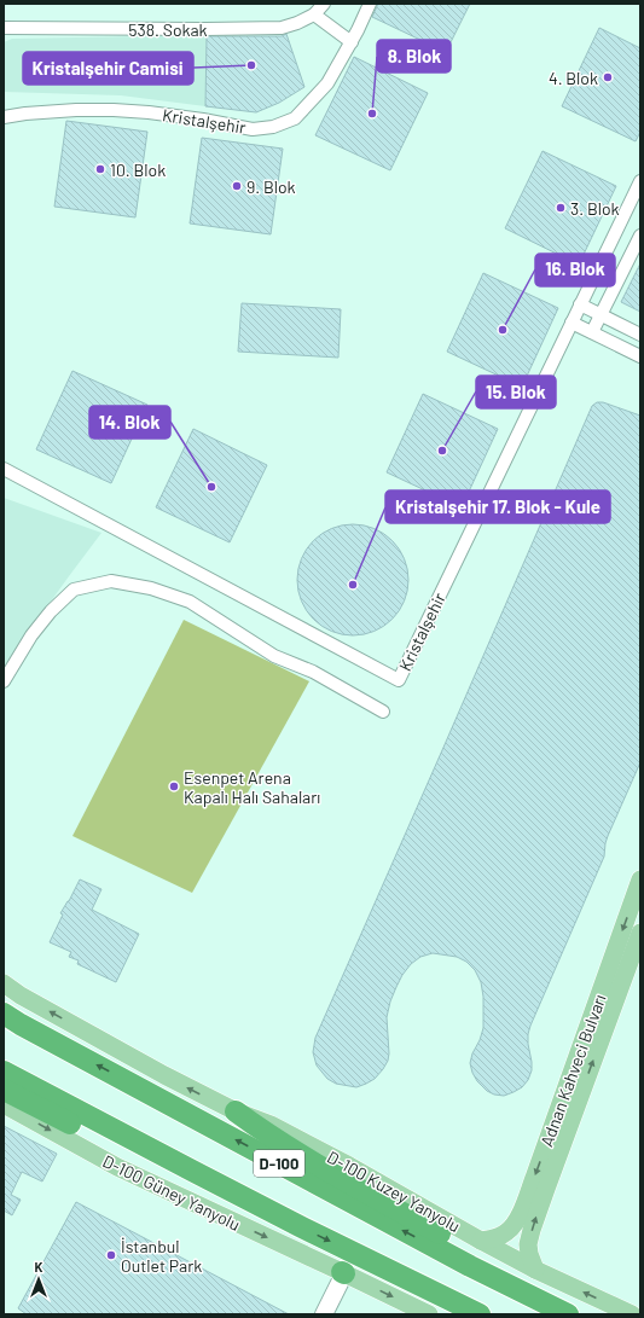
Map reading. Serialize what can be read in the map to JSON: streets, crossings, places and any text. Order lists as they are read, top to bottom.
{
  "streets": {
    "highway": ["D-100"],
    "main road": ["Adnan Kahveci Bulvarı", "D-100 Kuzey Yanyolu", "D-100 Güney Yanyolu"],
    "street": ["538. Sokak", "Kristalşehir"]
  },
  "crossings": [
    ["Adnan Kahveci Bulvarı", "D-100 Kuzey Yanyolu"]
  ],
  "one_way": ["D-100 Kuzey Yanyolu", "D-100 Güney Yanyolu"],
  "places": [
    "Kristalşehir Camisi",
    "4. Blok",
    "8. Blok",
    "10. Blok",
    "9. Blok",
    "3. Blok",
    "16. Blok",
    "15. Blok",
    "14. Blok",
    "Kristalşehir 17. Blok - Kule",
    "Esenpet Arena Kapalı Halı Sahaları",
    "İstanbul Outlet Park"
  ],
  "north": "top"
}
